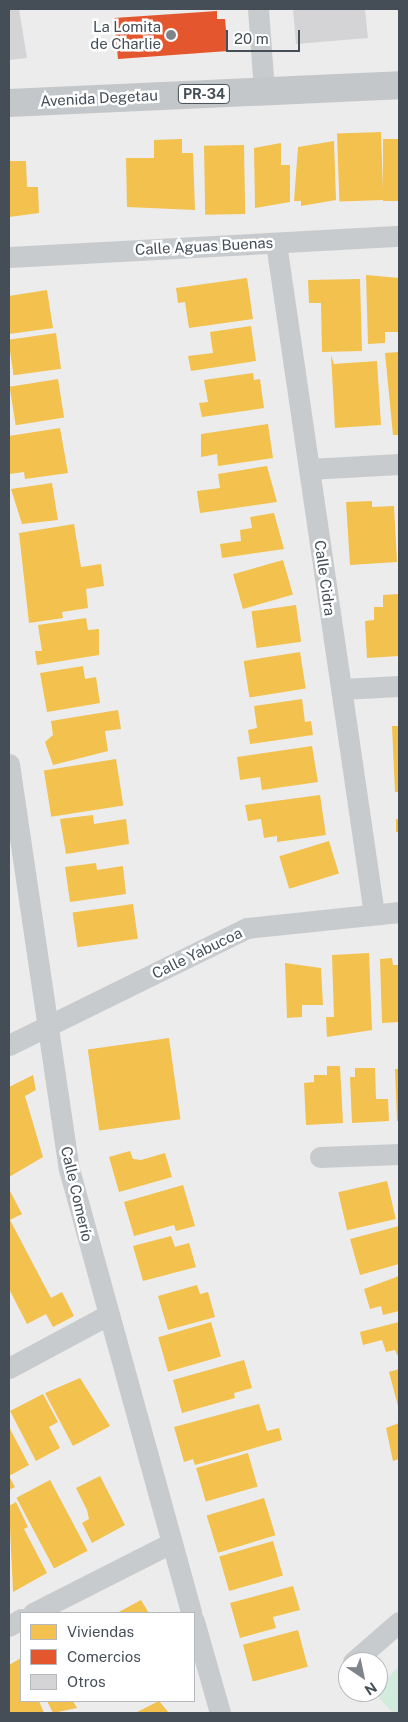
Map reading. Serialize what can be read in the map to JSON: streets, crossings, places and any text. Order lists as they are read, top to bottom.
{
  "streets": {
    "main road": ["PR-34", "Avenida Degetau"],
    "street": [
      "Calle Aguas Buenas",
      "Calle Cidra",
      "Calle Yabucoa",
      "Calle Comerío"
    ]
  },
  "crossings": [
    ["Calle Aguas Buenas", "Calle Cidra"],
    ["Calle Cidra", "Calle Yabucoa"],
    ["Calle Yabucoa", "Calle Comerío"]
  ],
  "places": ["La Lomita de Charlie"],
  "legend": ["Viviendas", "Comercios", "Otros"],
  "scale_bar": "20 m",
  "north": "bottom right"
}
